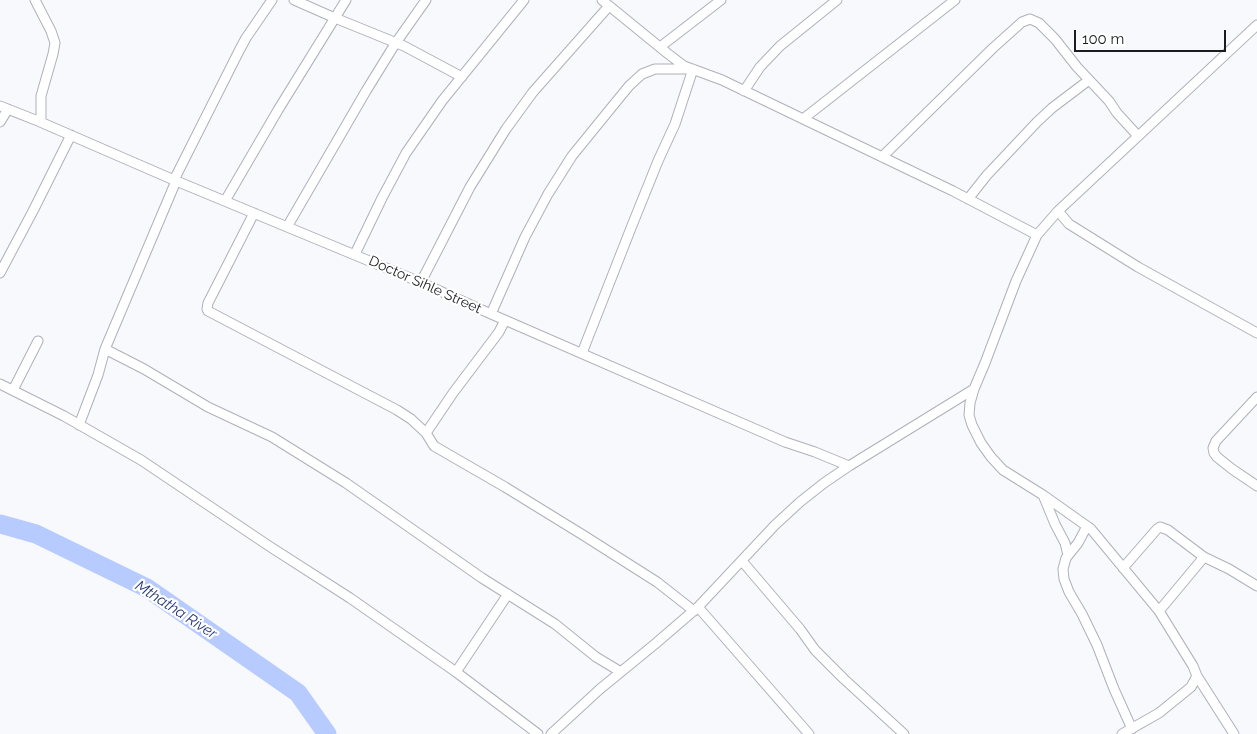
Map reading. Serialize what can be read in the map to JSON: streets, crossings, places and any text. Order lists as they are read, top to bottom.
{
  "streets": {
    "street": ["Doctor Sihle Street"]
  },
  "water": ["Mthatha River"],
  "scale_bar": "100 m"
}
